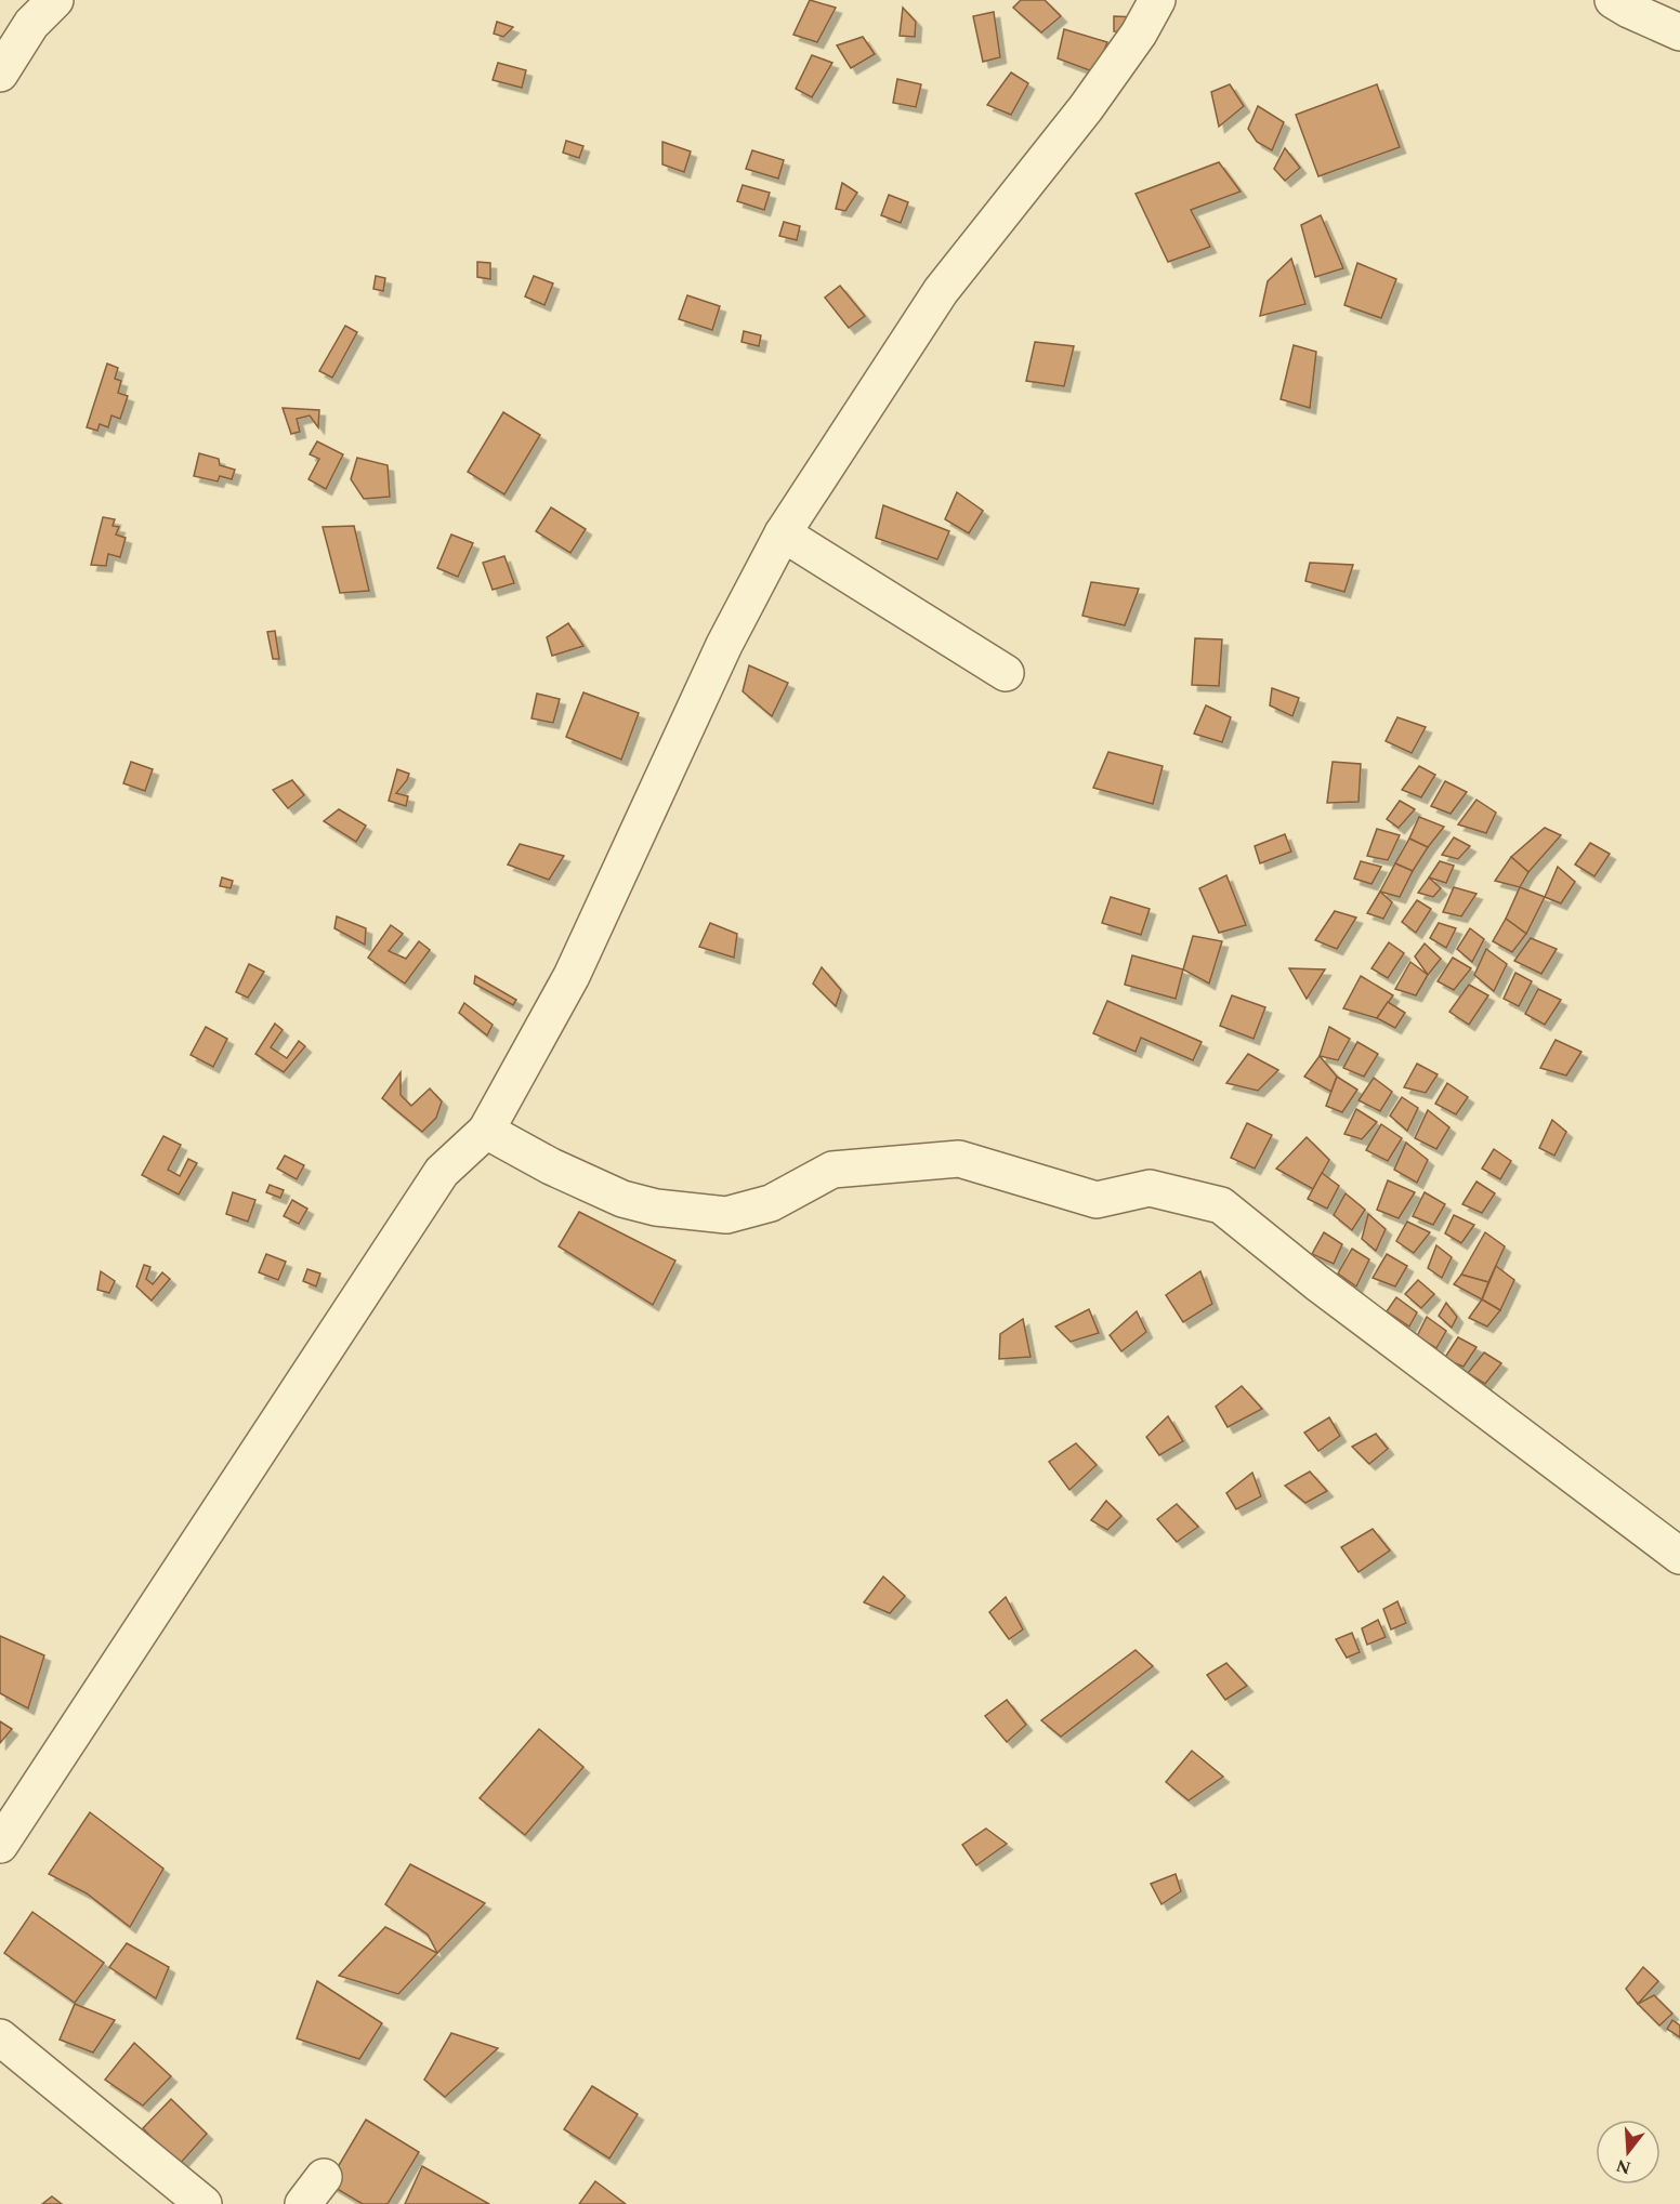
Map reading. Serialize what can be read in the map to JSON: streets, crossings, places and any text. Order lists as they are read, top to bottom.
{
  "north": "bottom"
}
